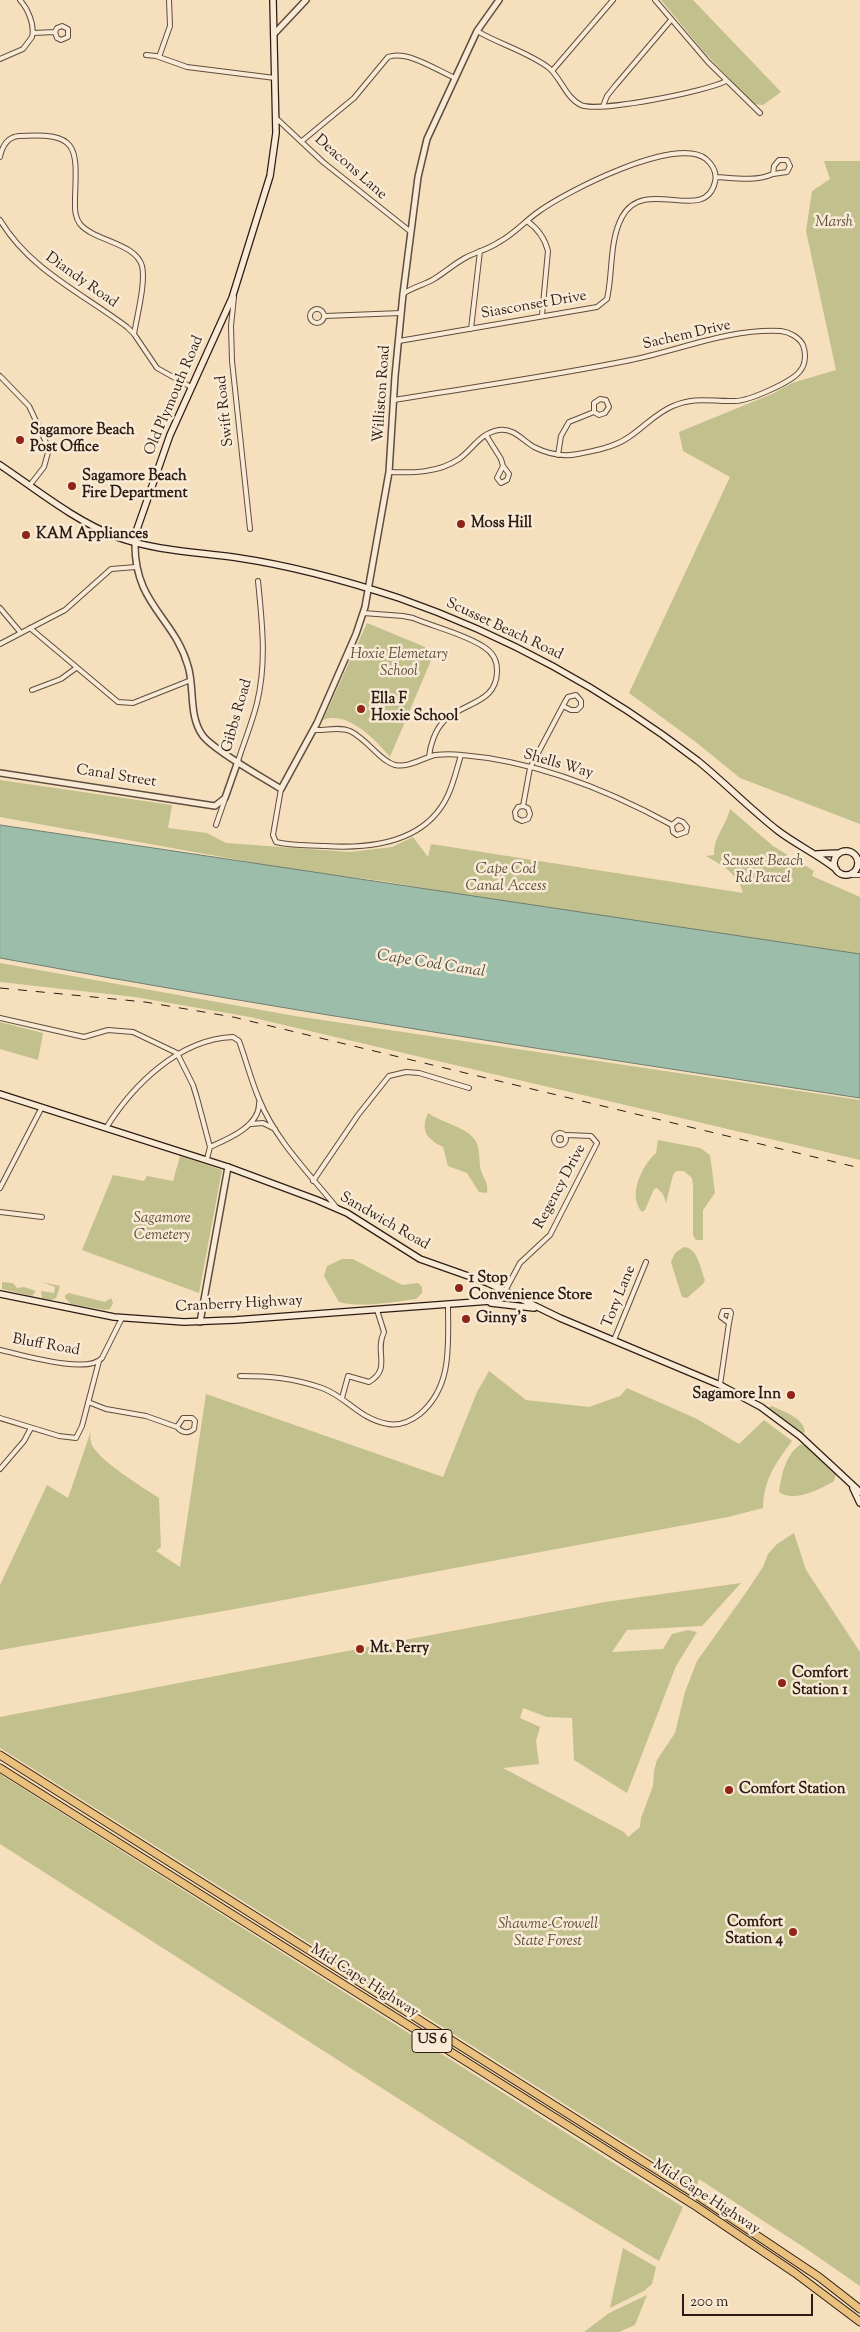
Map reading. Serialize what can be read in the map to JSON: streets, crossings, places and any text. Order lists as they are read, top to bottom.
{
  "streets": {
    "highway": ["Mid Cape Highway", "US 6"],
    "main road": [
      "Old Plymouth Road",
      "Scusset Beach Road",
      "Sandwich Road",
      "Cranberry Highway"
    ],
    "street": [
      "Deacons Lane",
      "Diandy Road",
      "Siasconset Drive",
      "Sachem Drive",
      "Williston Road",
      "Swift Road",
      "Gibbs Road",
      "Shells Way",
      "Canal Street",
      "Regency Drive",
      "Tory Lane",
      "Bluff Road"
    ]
  },
  "crossings": [
    ["Deacons Lane", "Williston Road"],
    ["Deacons Lane", "Old Plymouth Road"],
    ["Diandy Road", "Old Plymouth Road"],
    ["Siasconset Drive", "Williston Road"],
    ["Sachem Drive", "Williston Road"],
    ["Williston Road", "Old Plymouth Road"],
    ["Williston Road", "Scusset Beach Road"],
    ["Williston Road", "Shells Way"],
    ["Old Plymouth Road", "Swift Road"],
    ["Old Plymouth Road", "Scusset Beach Road"],
    ["Old Plymouth Road", "Gibbs Road"],
    ["Gibbs Road", "Canal Street"],
    ["Regency Drive", "Sandwich Road"],
    ["Regency Drive", "Cranberry Highway"],
    ["Sandwich Road", "Tory Lane"],
    ["Sandwich Road", "Cranberry Highway"],
    ["Cranberry Highway", "Bluff Road"]
  ],
  "water": ["Cape Cod Canal"],
  "parks": [
    "Marsh",
    "Hoxie Elemetary School",
    "Scusset Beach Rd Parcel",
    "Cape Cod Canal Access",
    "Sagamore Cemetery",
    "Shawme-Crowell State Forest"
  ],
  "places": [
    "Sagamore Beach Post Office",
    "Sagamore Beach Fire Department",
    "Moss Hill",
    "KAM Appliances",
    "Ella F Hoxie School",
    "1 Stop Convenience Store",
    "Ginny's",
    "Sagamore Inn",
    "Mt. Perry",
    "Comfort Station 1",
    "Comfort Station",
    "Comfort Station 4"
  ],
  "scale_bar": "200 m"
}
